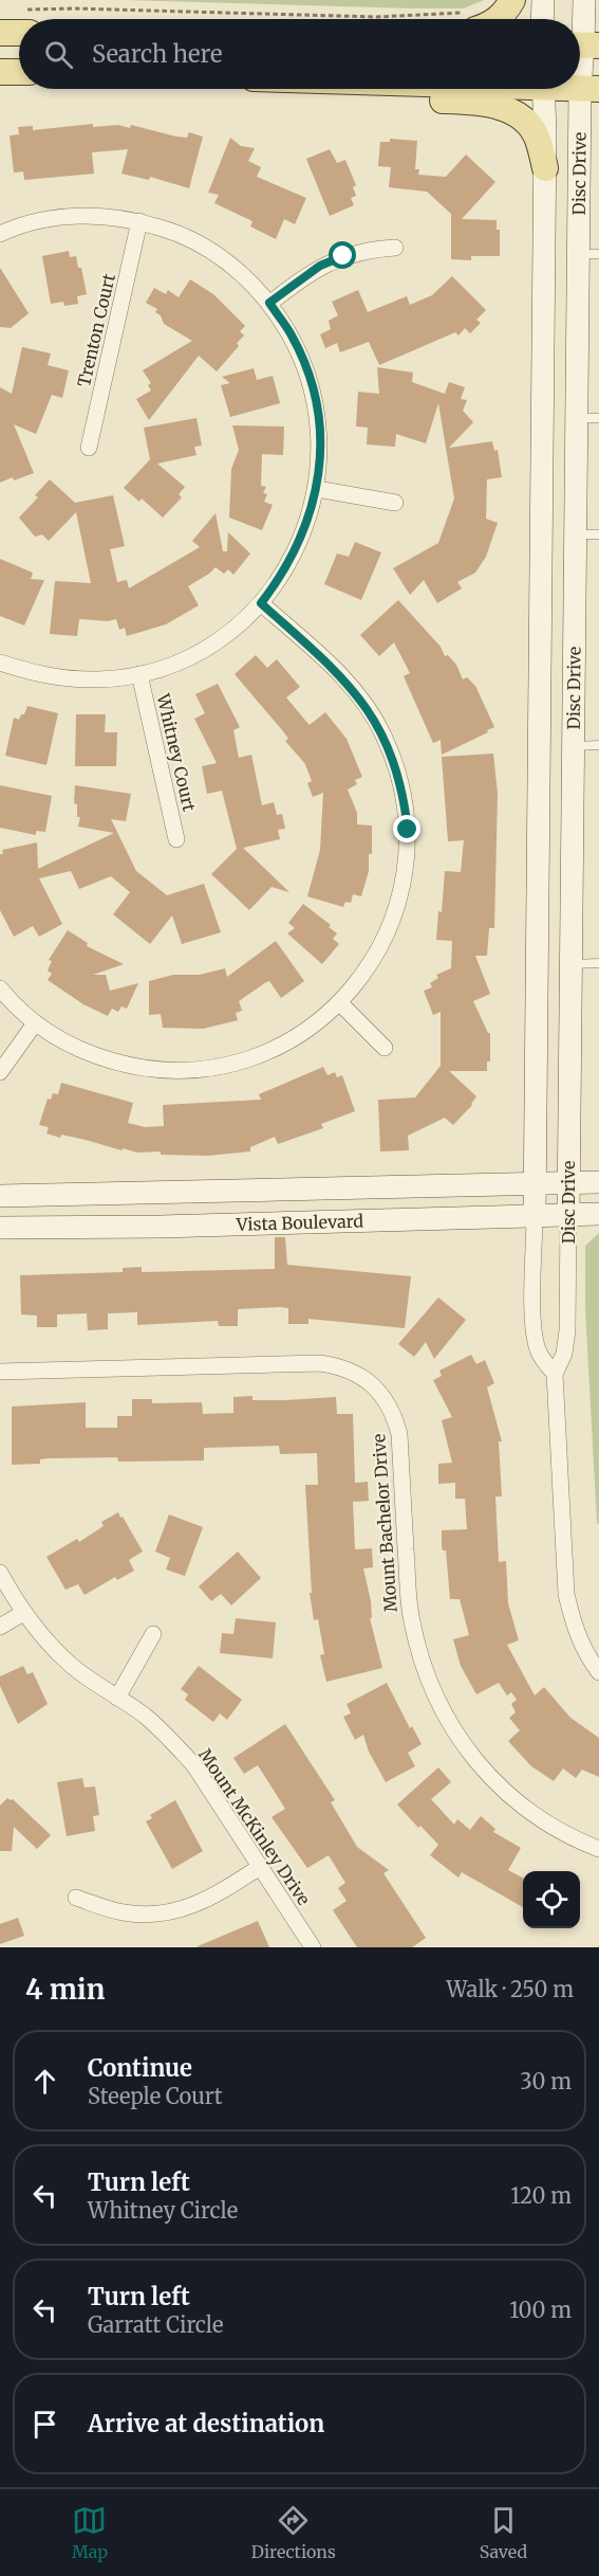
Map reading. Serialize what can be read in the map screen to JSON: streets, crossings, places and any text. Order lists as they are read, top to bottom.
{
  "streets": {
    "main road": ["Disc Drive", "Vista Boulevard"],
    "street": [
      "Trenton Court",
      "Whitney Court",
      "Mount Bachelor Drive",
      "Mount McKinley Drive"
    ]
  },
  "crossings": [
    ["Disc Drive", "Vista Boulevard"]
  ],
  "page": {
    "search": "Search here",
    "heading": ["4 min", "Walk · 250 m"],
    "list": [
      ["Continue", "Steeple Court", "30 m"],
      ["Turn left", "Whitney Circle", "120 m"],
      ["Turn left", "Garratt Circle", "100 m"],
      "Arrive at destination"
    ],
    "nav": ["Map", "Directions", "Saved"]
  }
}
